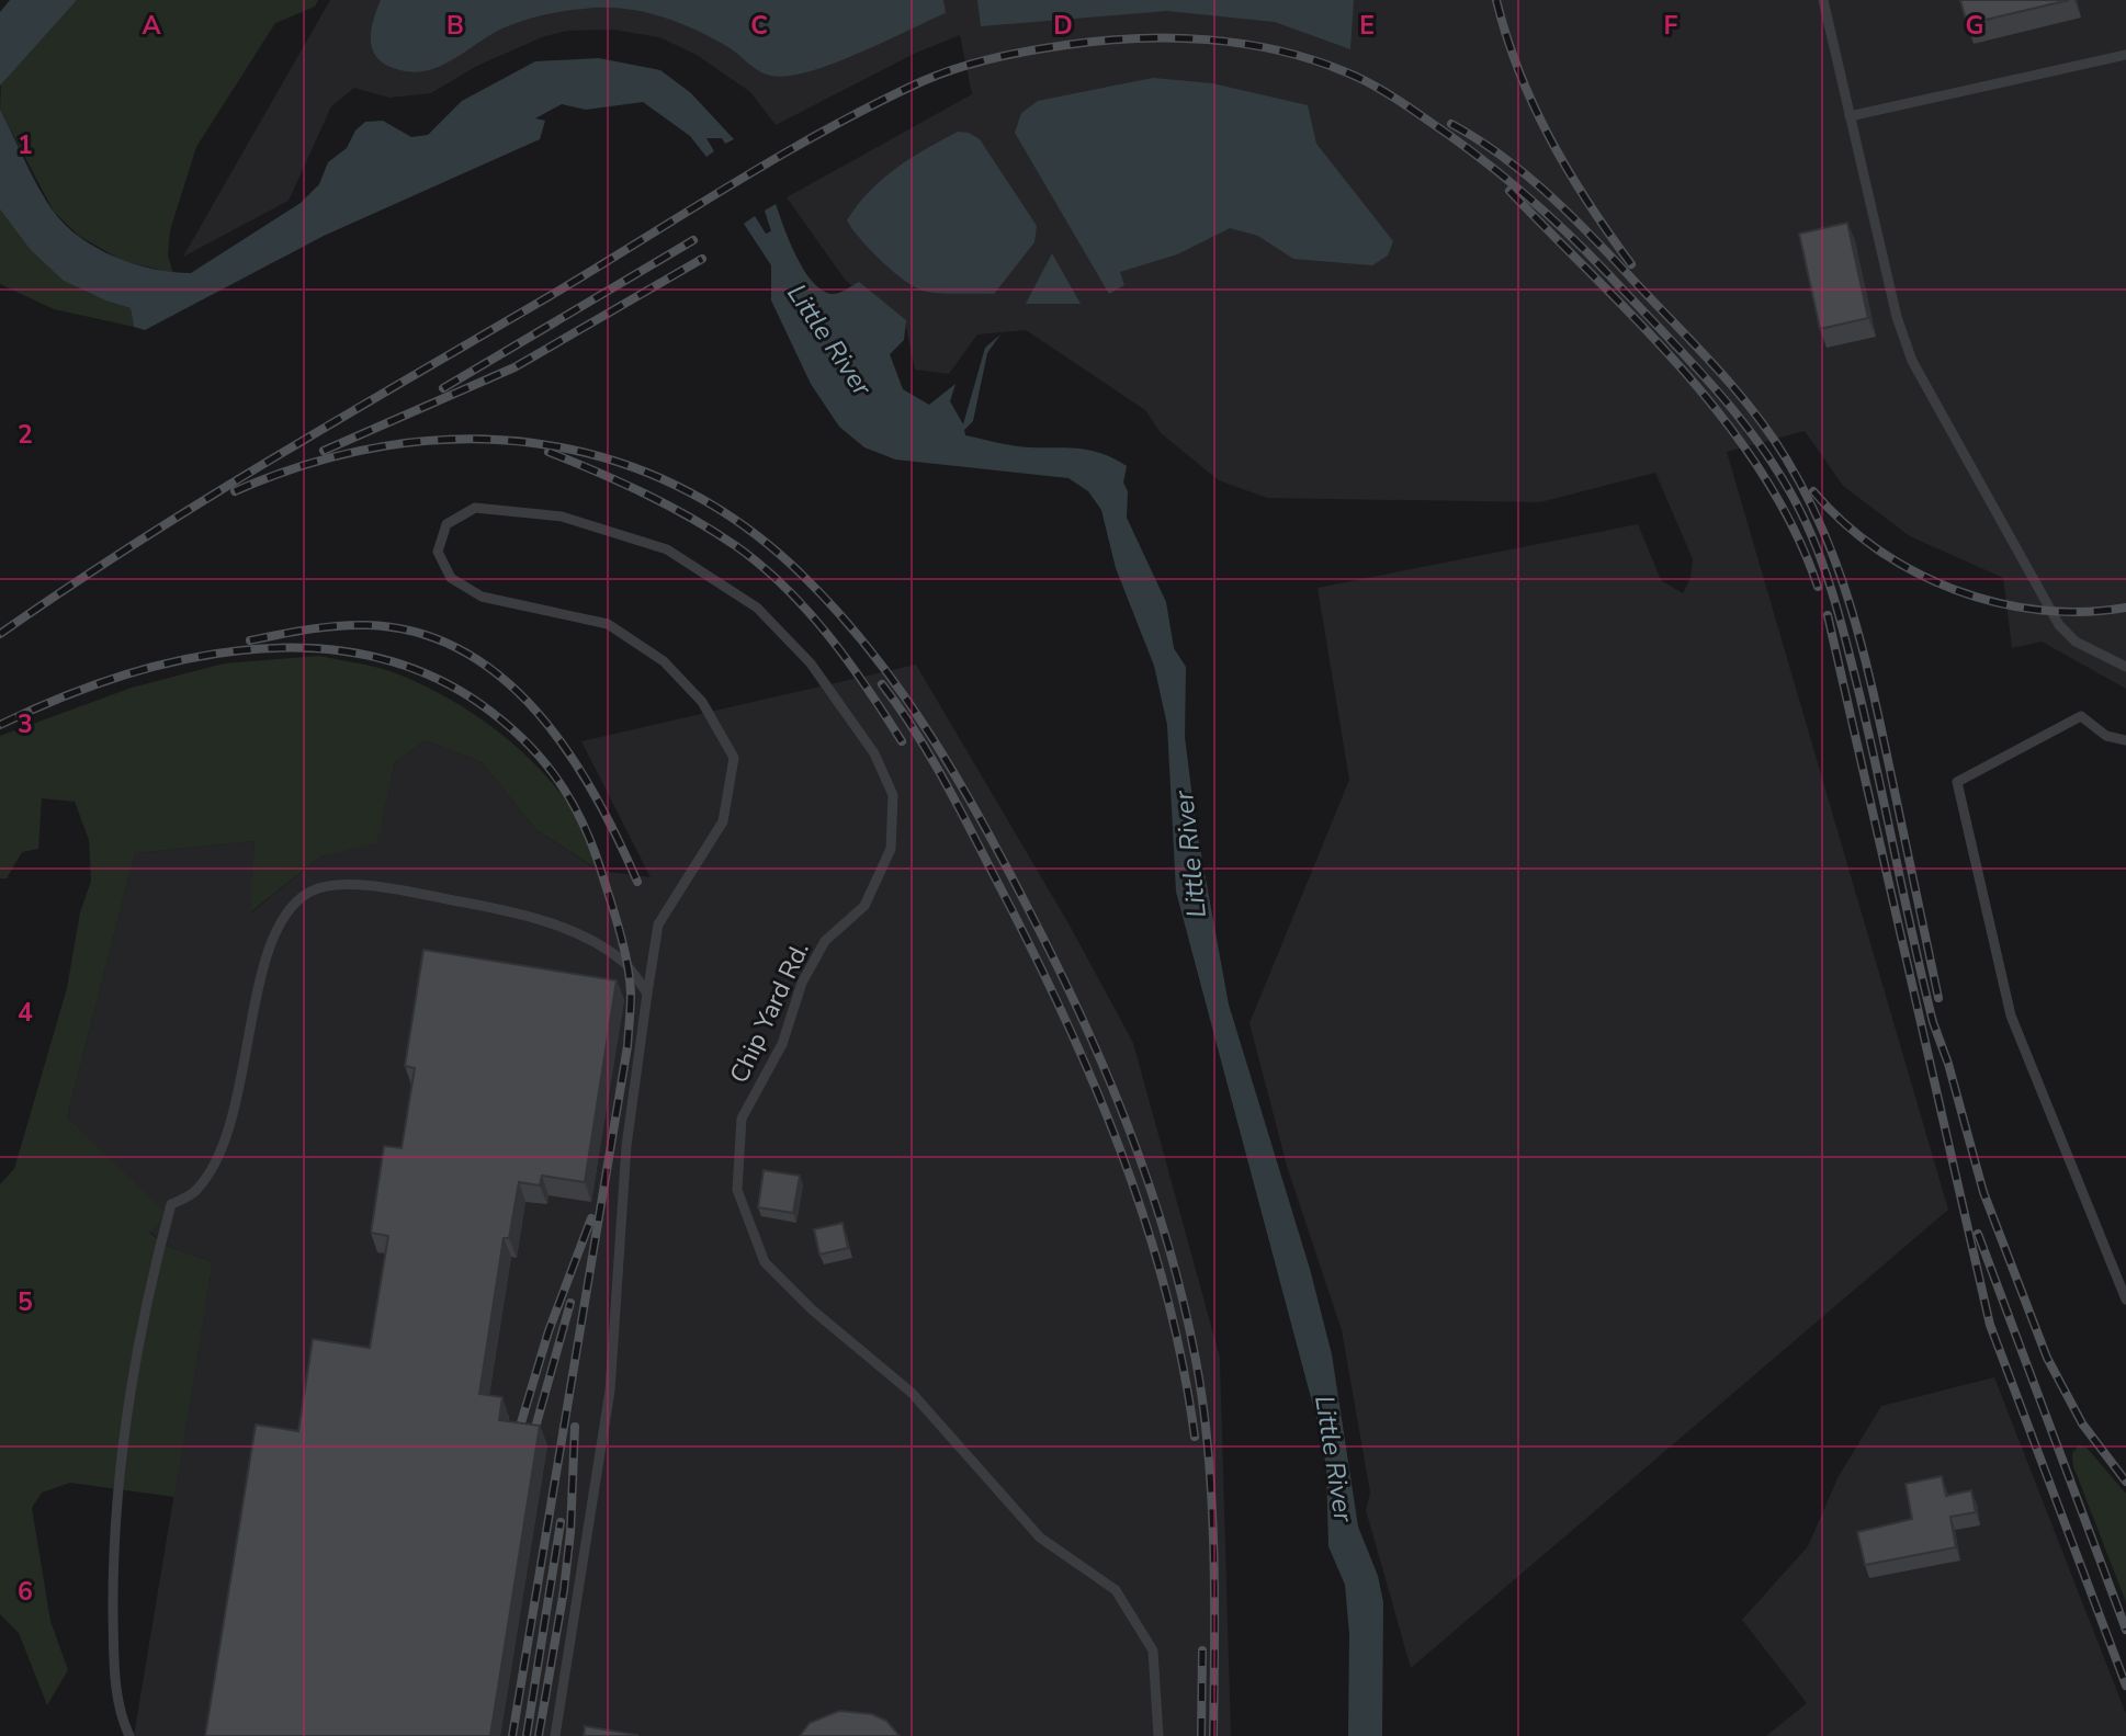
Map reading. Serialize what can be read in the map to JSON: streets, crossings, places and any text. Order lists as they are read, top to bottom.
{
  "streets": {
    "lane": ["Chip Yard Rd."]
  },
  "water": ["Little River"],
  "grid": {
    "columns": [
      "A",
      "B",
      "C",
      "D",
      "E",
      "F",
      "G"
    ],
    "rows": [
      "1",
      "2",
      "3",
      "4",
      "5",
      "6"
    ]
  }
}
